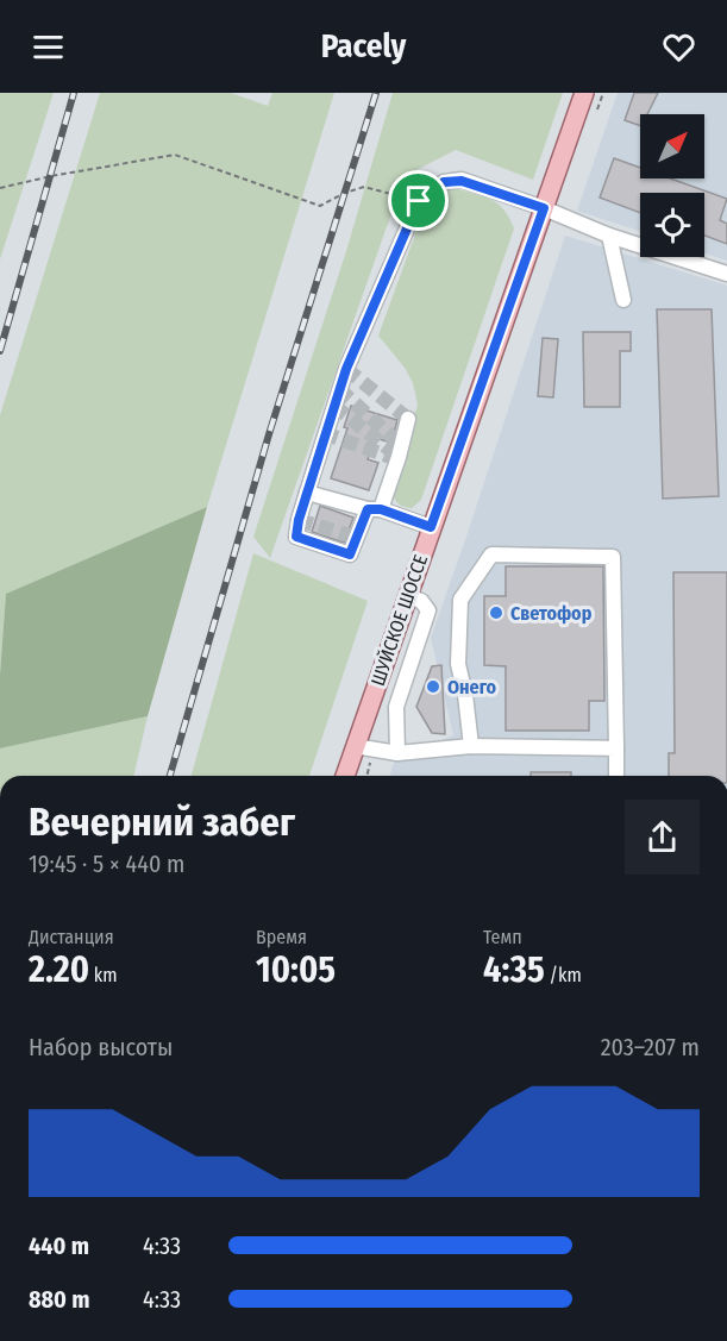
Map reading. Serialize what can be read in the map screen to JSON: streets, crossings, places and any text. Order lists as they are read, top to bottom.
{
  "streets": {
    "main road": ["ШУЙСКОЕ ШОССЕ"]
  },
  "places": ["Светофор", "Онего"],
  "north": "top right",
  "page": {
    "header": "Pacely",
    "heading": ["Вечерний забег", "19:45 · 5 × 440 m"],
    "stats": [
      ["Дистанция", "2.20 km"],
      ["Время", "10:05"],
      ["Темп", "4:35 /km"]
    ],
    "chart": ["Набор высоты", "203–207 m"],
    "list": [
      {
        "name": "440 m",
        "note": "4:33"
      },
      {
        "name": "880 m",
        "note": "4:33"
      }
    ]
  }
}
